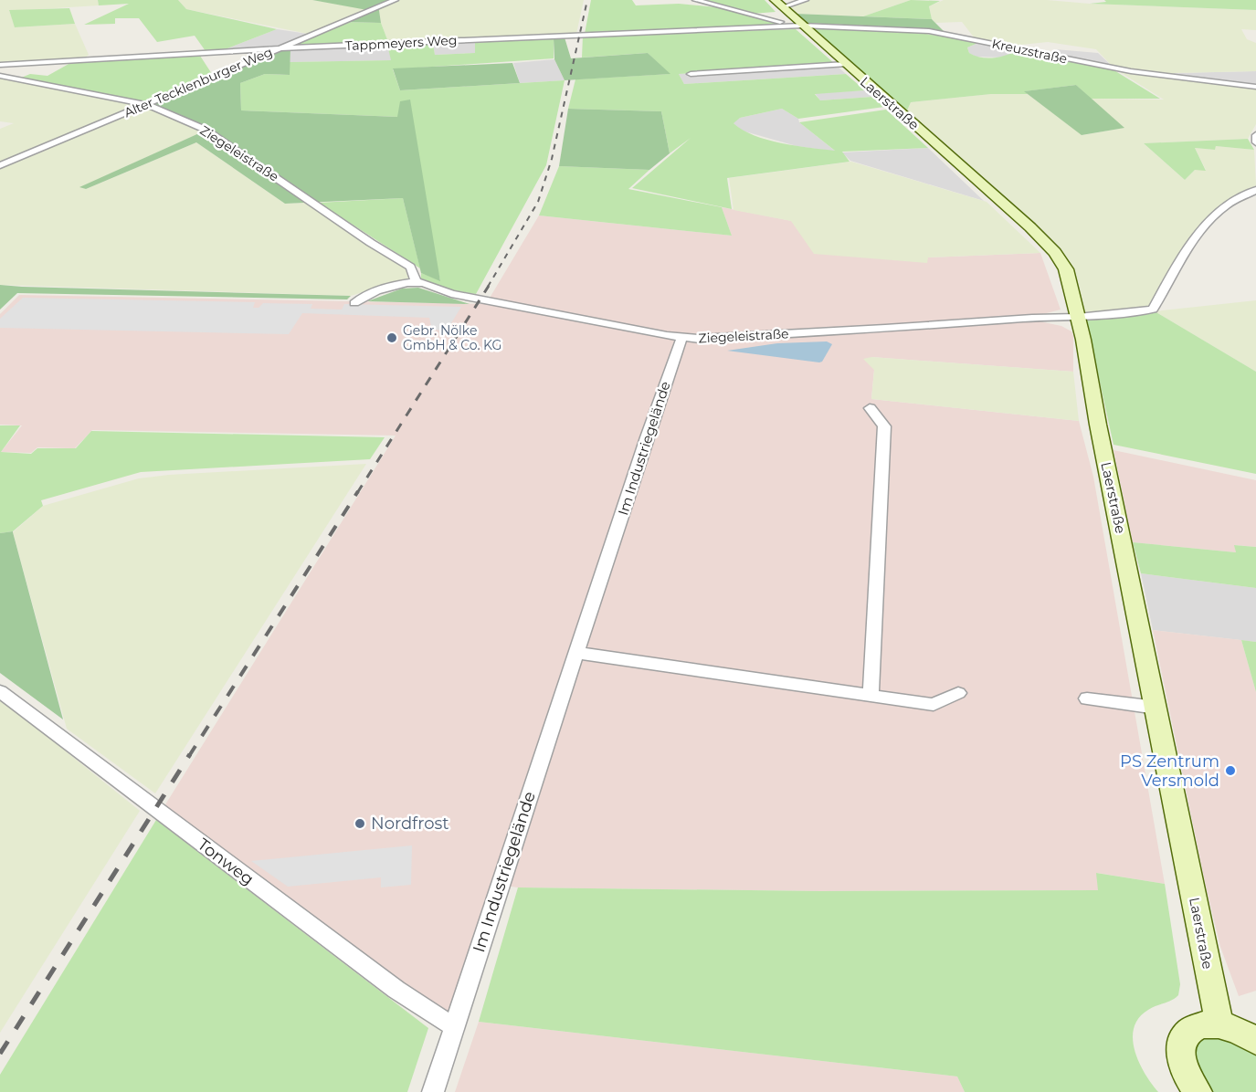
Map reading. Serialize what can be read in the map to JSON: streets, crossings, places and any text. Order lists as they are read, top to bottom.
{
  "streets": {
    "main road": ["Laerstraße"],
    "street": [
      "Tappmeyers Weg",
      "Kreuzstraße",
      "Alter Tecklenburger Weg",
      "Ziegeleistraße",
      "Im Industriegelände",
      "Tonweg"
    ]
  },
  "crossings": [
    ["Tappmeyers Weg", "Kreuzstraße"],
    ["Tappmeyers Weg", "Alter Tecklenburger Weg"],
    ["Tappmeyers Weg", "Laerstraße"],
    ["Kreuzstraße", "Laerstraße"],
    ["Alter Tecklenburger Weg", "Ziegeleistraße"],
    ["Laerstraße", "Ziegeleistraße"],
    ["Ziegeleistraße", "Im Industriegelände"],
    ["Im Industriegelände", "Tonweg"]
  ],
  "places": ["Gebr. Nölke GmbH & Co. KG", "PS Zentrum Versmold", "Nordfrost"]
}
